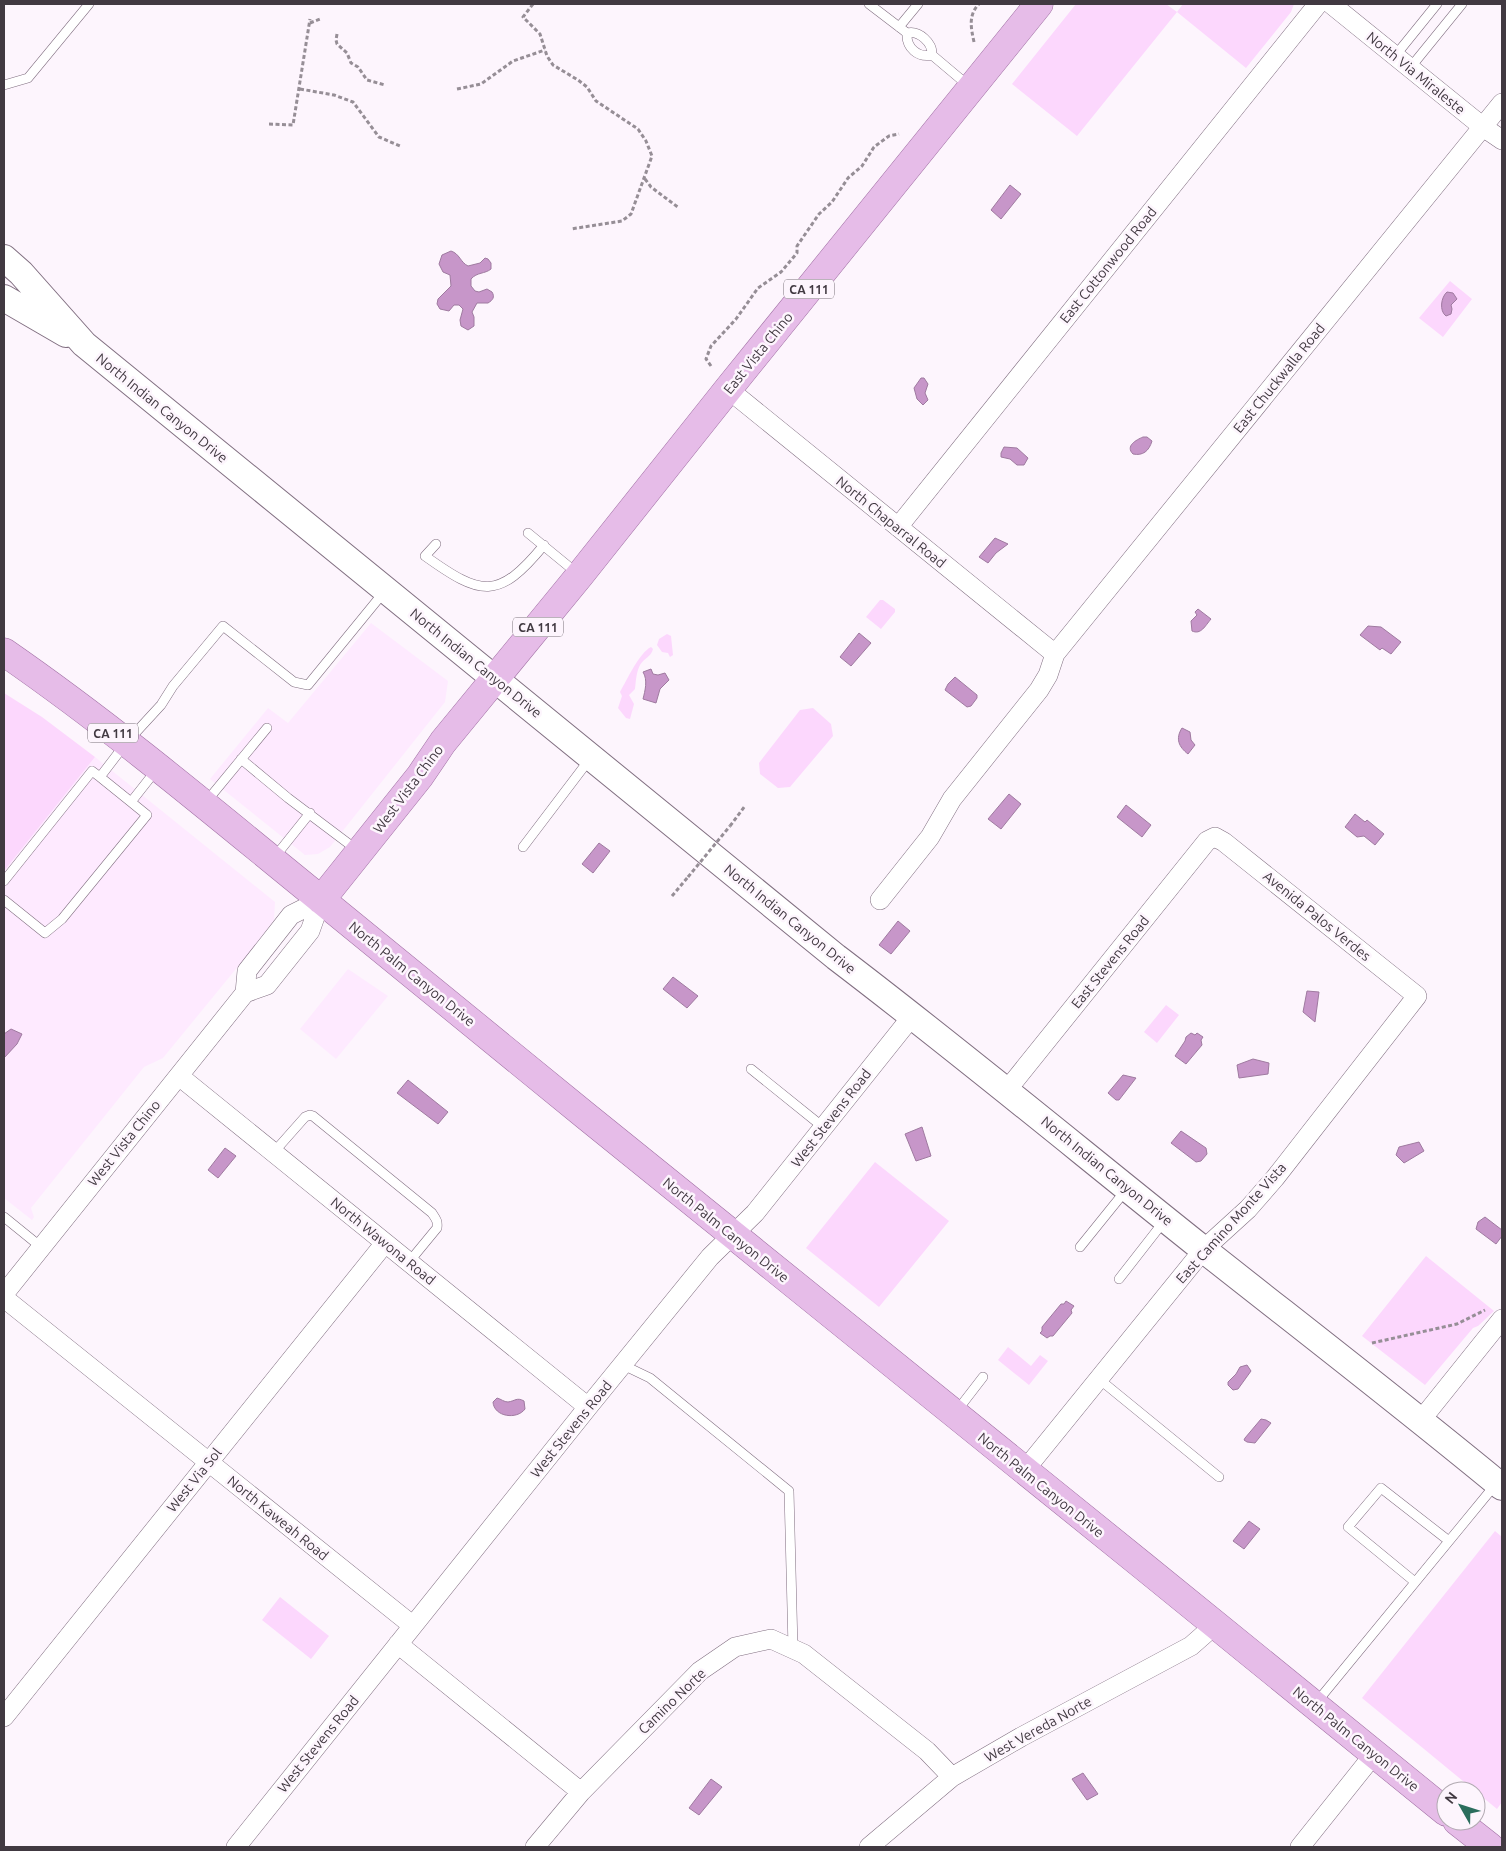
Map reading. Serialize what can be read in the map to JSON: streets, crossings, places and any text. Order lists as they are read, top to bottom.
{
  "streets": {
    "main road": [
      "CA 111",
      "East Vista Chino",
      "North Indian Canyon Drive",
      "West Vista Chino",
      "North Palm Canyon Drive"
    ],
    "street": [
      "North Via Miraleste",
      "East Cottonwood Road",
      "East Chuckwalla Road",
      "North Chaparral Road",
      "Avenida Palos Verdes",
      "East Stevens Road",
      "West Stevens Road",
      "East Camino Monte Vista",
      "North Wawona Road",
      "West Via Sol",
      "North Kaweah Road",
      "Camino Norte",
      "West Vereda Norte"
    ]
  },
  "crossings": [
    ["North Via Miraleste", "East Chuckwalla Road"],
    ["East Cottonwood Road", "North Chaparral Road"],
    ["East Vista Chino", "North Indian Canyon Drive"],
    ["East Vista Chino", "North Chaparral Road"],
    ["East Vista Chino", "West Vista Chino"],
    ["East Chuckwalla Road", "North Chaparral Road"],
    ["North Indian Canyon Drive", "West Vista Chino"],
    ["North Indian Canyon Drive", "East Stevens Road"],
    ["North Indian Canyon Drive", "West Stevens Road"],
    ["North Indian Canyon Drive", "East Camino Monte Vista"],
    ["West Vista Chino", "North Palm Canyon Drive"],
    ["West Vista Chino", "North Wawona Road"],
    ["Avenida Palos Verdes", "East Stevens Road"],
    ["Avenida Palos Verdes", "East Camino Monte Vista"],
    ["North Palm Canyon Drive", "West Stevens Road"],
    ["North Palm Canyon Drive", "East Camino Monte Vista"],
    ["North Palm Canyon Drive", "West Vereda Norte"],
    ["West Stevens Road", "North Wawona Road"],
    ["West Stevens Road", "North Kaweah Road"],
    ["North Wawona Road", "West Via Sol"],
    ["West Via Sol", "North Kaweah Road"],
    ["Camino Norte", "West Vereda Norte"]
  ],
  "north": "top left"
}
